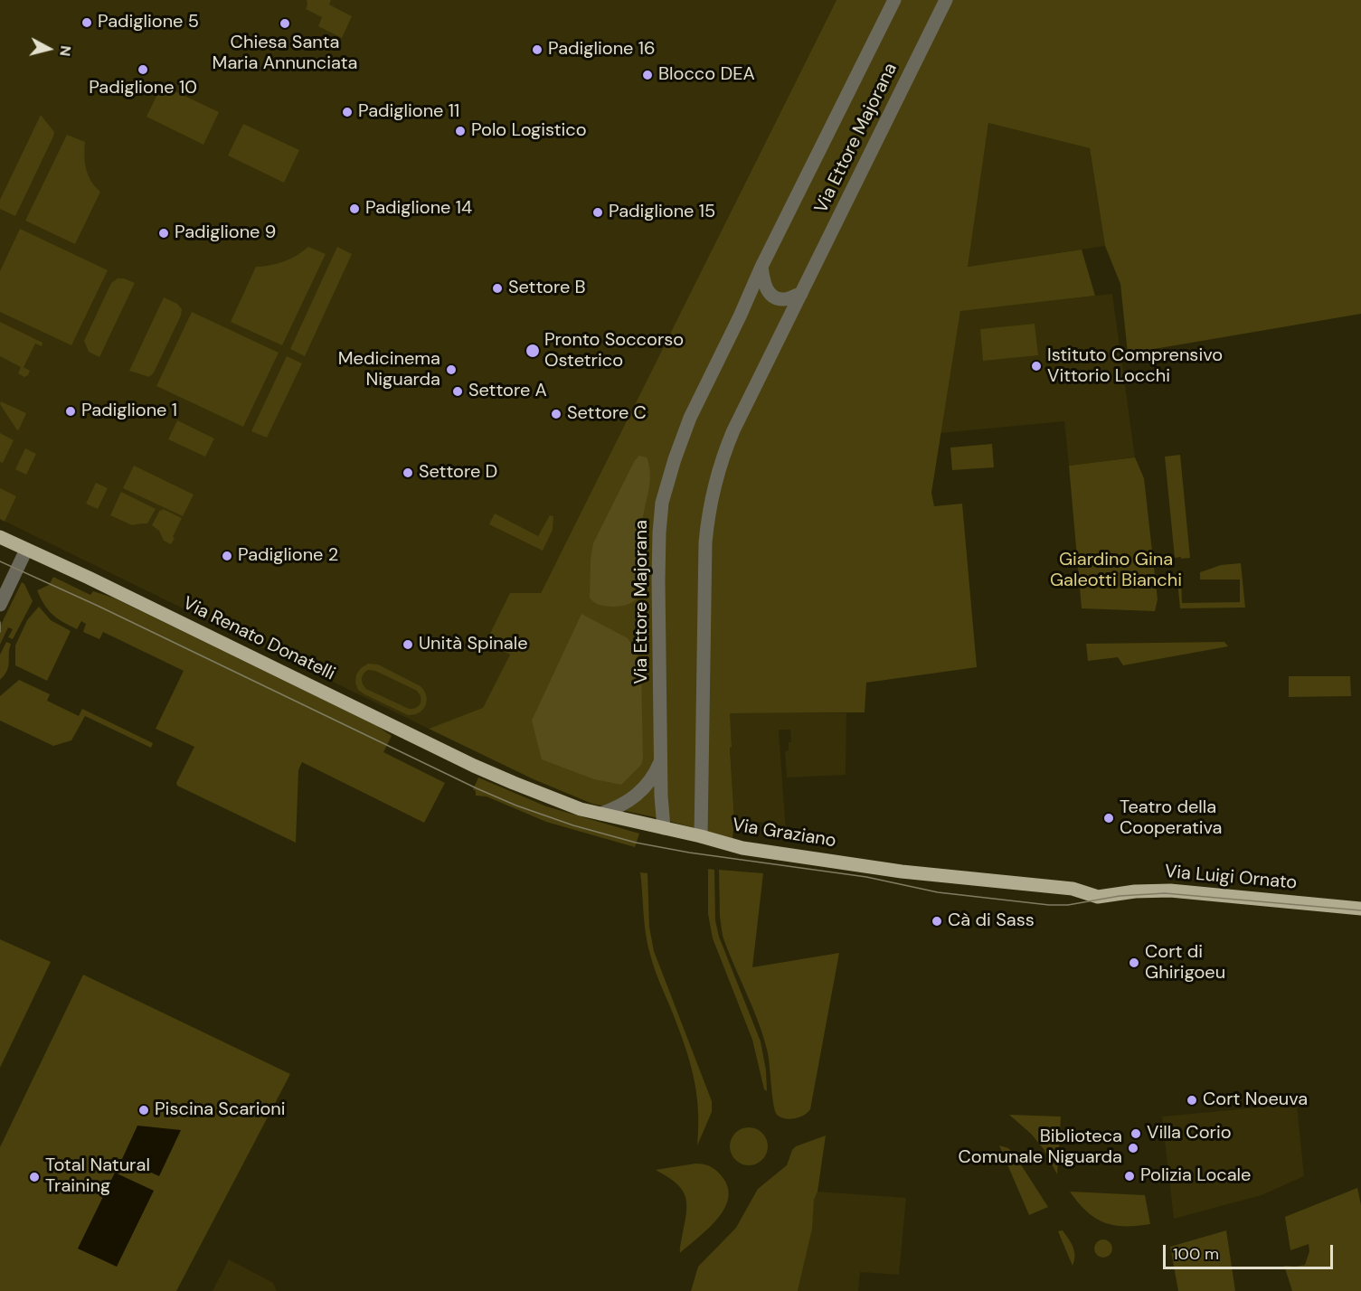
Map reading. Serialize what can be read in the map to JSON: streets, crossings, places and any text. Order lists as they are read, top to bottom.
{
  "streets": {
    "main road": ["Via Renato Donatelli", "Via Graziano", "Via Luigi Ornato"],
    "street": ["Via Ettore Majorana"]
  },
  "crossings": [
    ["Via Ettore Majorana", "Via Graziano"],
    ["Via Renato Donatelli", "Via Graziano"],
    ["Via Graziano", "Via Luigi Ornato"]
  ],
  "parks": ["Giardino Gina Galeotti Bianchi"],
  "places": [
    "Padiglione 5",
    "Chiesa Santa Maria Annunciata",
    "Padiglione 16",
    "Padiglione 10",
    "Blocco DEA",
    "Padiglione 11",
    "Polo Logistico",
    "Padiglione 14",
    "Padiglione 15",
    "Padiglione 9",
    "Settore B",
    "Pronto Soccorso Ostetrico",
    "Istituto Comprensivo Vittorio Locchi",
    "Medicinema Niguarda",
    "Settore A",
    "Padiglione 1",
    "Settore C",
    "Settore D",
    "Padiglione 2",
    "Unità Spinale",
    "Teatro della Cooperativa",
    "Cà di Sass",
    "Cort di Ghirigoeu",
    "Cort Noeuva",
    "Piscina Scarioni",
    "Villa Corio",
    "Biblioteca Comunale Niguarda",
    "Polizia Locale",
    "Total Natural Training"
  ],
  "scale_bar": "100 m",
  "north": "right"
}
